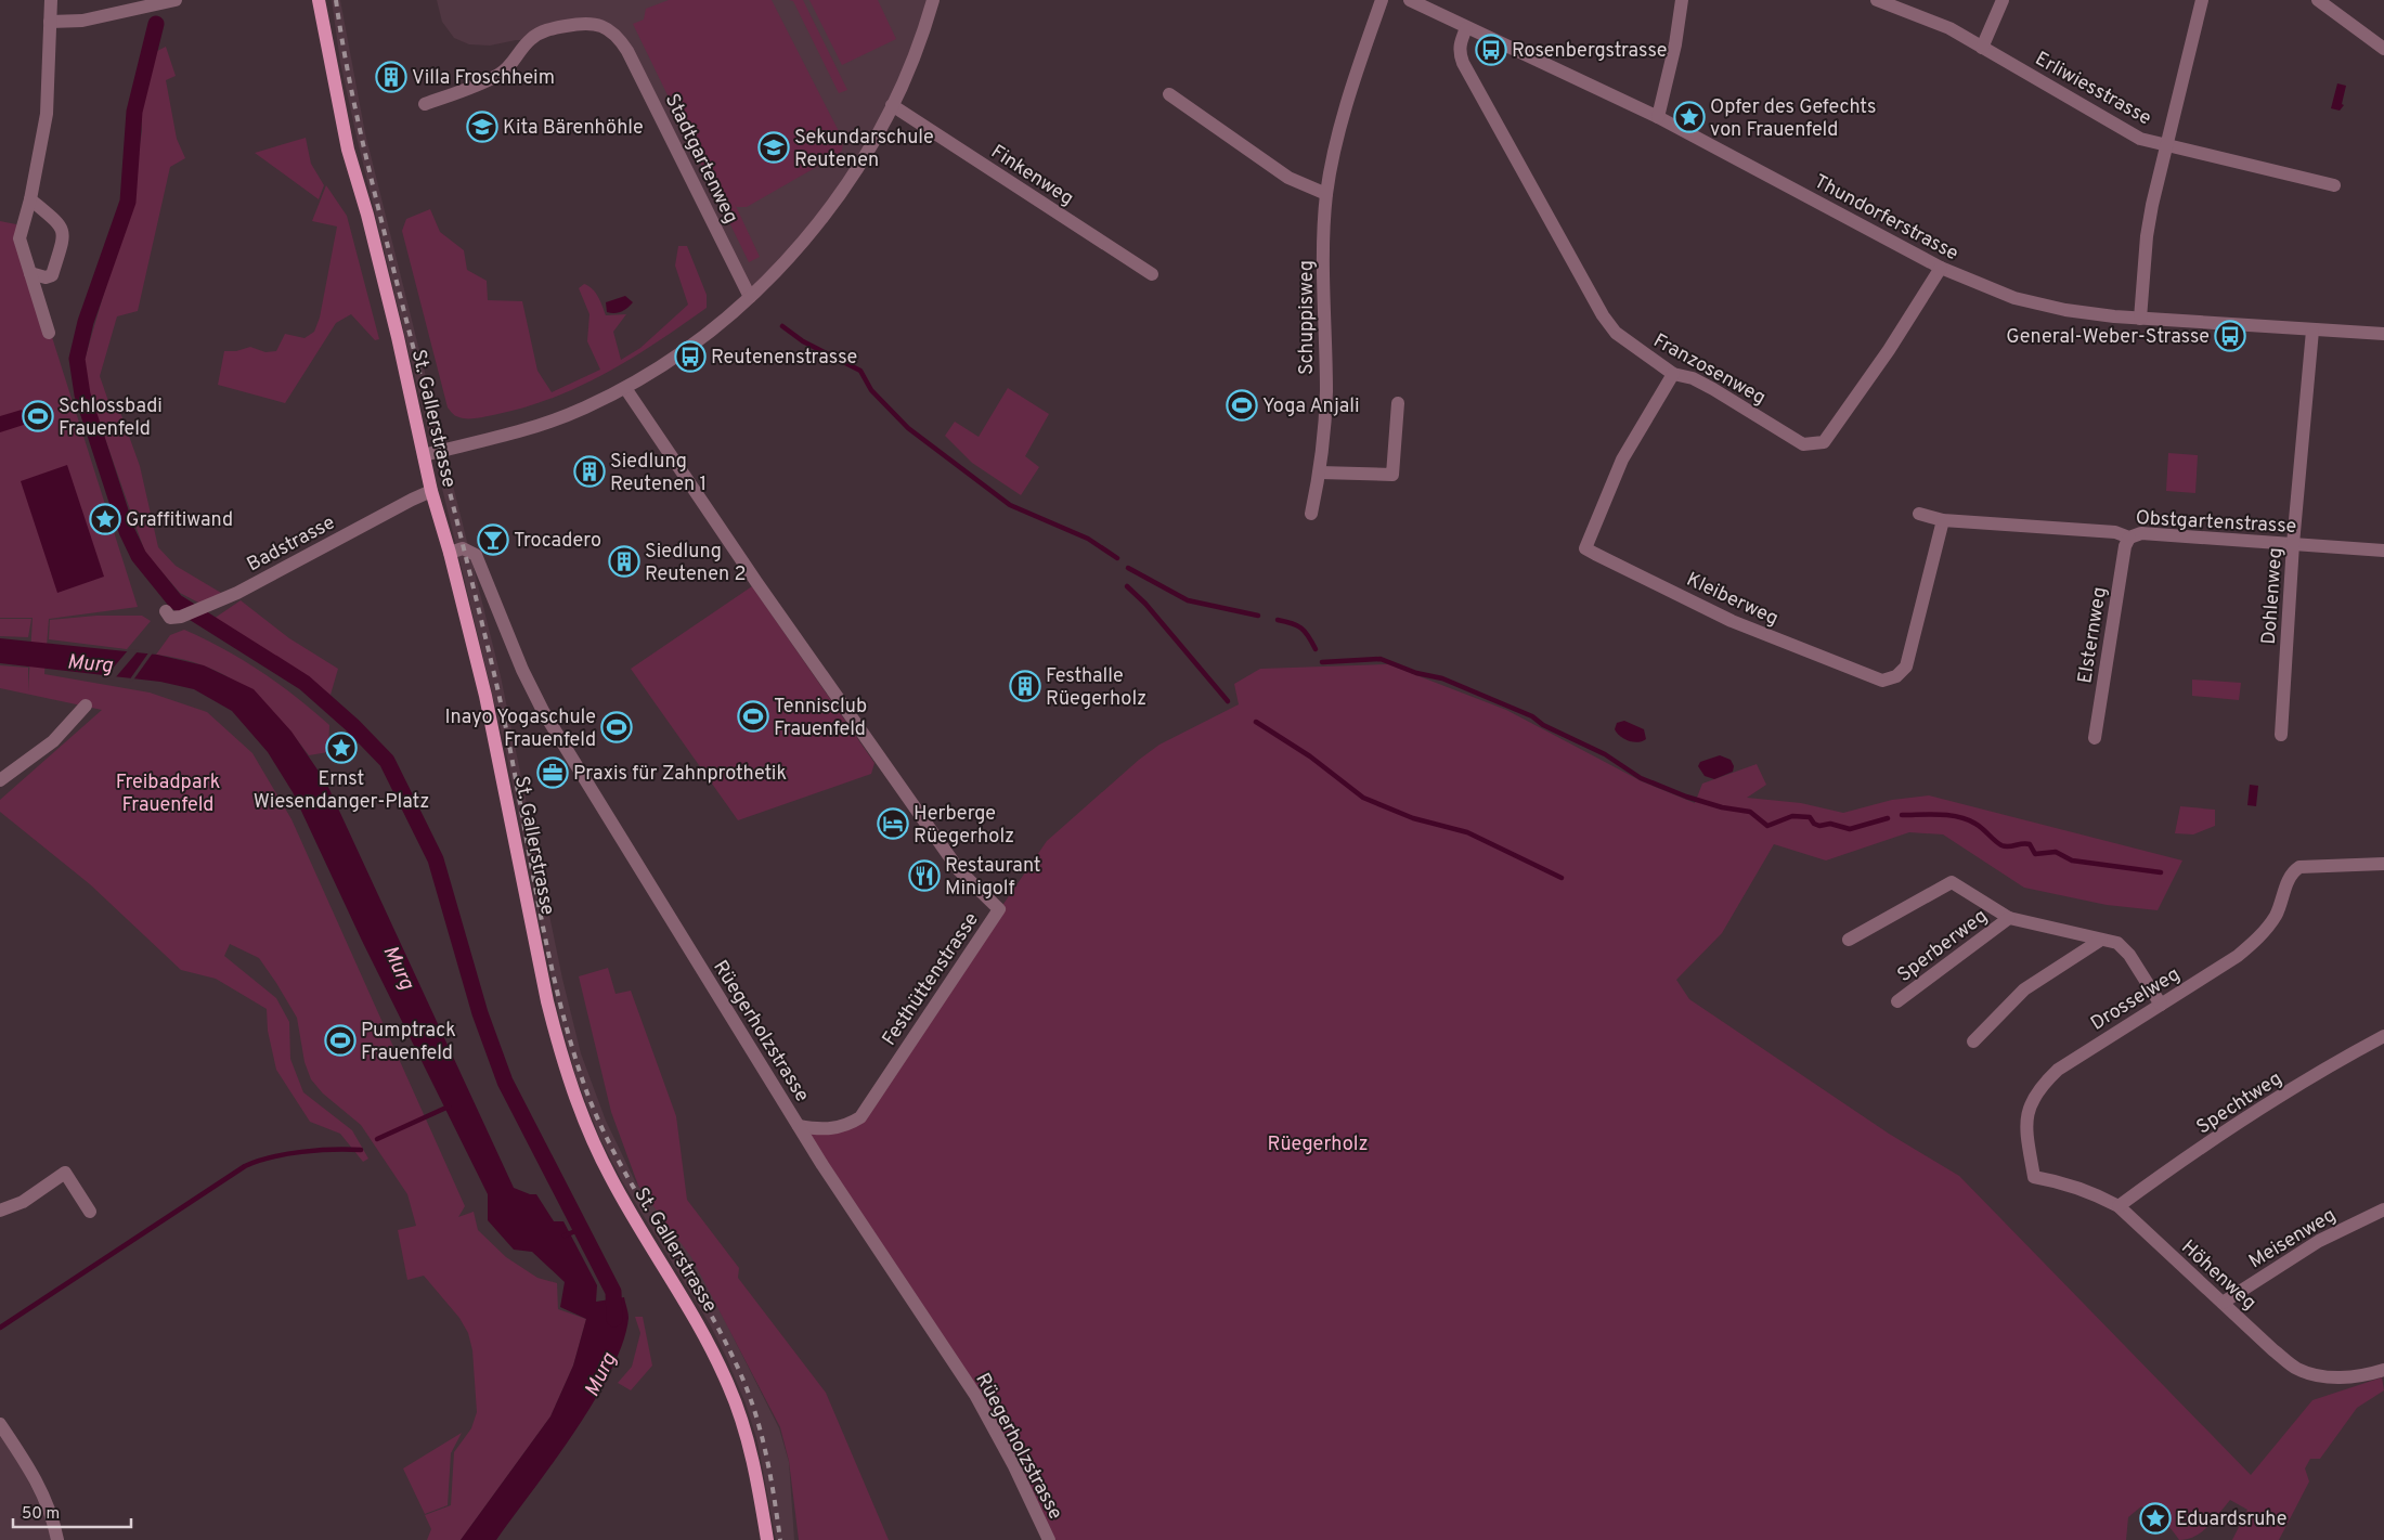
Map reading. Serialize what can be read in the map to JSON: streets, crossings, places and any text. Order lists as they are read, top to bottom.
{
  "streets": {
    "main road": ["St. Gallerstrasse"],
    "street": [
      "Erliwiesstrasse",
      "Stadtgartenweg",
      "Finkenweg",
      "Thundorferstrasse",
      "Schuppisweg",
      "Franzosenweg",
      "Obstgartenstrasse",
      "Badstrasse",
      "Dohlenweg",
      "Kleiberweg",
      "Elsternweg",
      "Sperberweg",
      "Festhüttenstrasse",
      "Drosselweg",
      "Rüegerholzstrasse",
      "Spechtweg",
      "Meisenweg",
      "Höhenweg"
    ]
  },
  "crossings": [
    ["Thundorferstrasse", "Franzosenweg"],
    ["Thundorferstrasse", "Dohlenweg"],
    ["Franzosenweg", "Kleiberweg"],
    ["St. Gallerstrasse", "Badstrasse"],
    ["St. Gallerstrasse", "Rüegerholzstrasse"],
    ["Obstgartenstrasse", "Dohlenweg"],
    ["Obstgartenstrasse", "Kleiberweg"],
    ["Obstgartenstrasse", "Elsternweg"],
    ["Sperberweg", "Drosselweg"],
    ["Festhüttenstrasse", "Rüegerholzstrasse"],
    ["Drosselweg", "Höhenweg"],
    ["Spechtweg", "Höhenweg"],
    ["Meisenweg", "Höhenweg"]
  ],
  "water": ["Murg"],
  "parks": ["Freibadpark Frauenfeld", "Rüegerholz"],
  "places": {
    "bus stop": ["Rosenbergstrasse", "General-Weber-Strasse", "Reutenenstrasse"],
    "building": [
      "Villa Froschheim",
      "Siedlung Reutenen 1",
      "Siedlung Reutenen 2",
      "Festhalle Rüegerholz"
    ],
    "place": [
      "Opfer des Gefechts von Frauenfeld",
      "Graffitiwand",
      "Ernst Wiesendanger-Platz",
      "Eduardsruhe"
    ],
    "school or university": ["Kita Bärenhöhle", "Sekundarschule Reutenen"],
    "sports": [
      "Yoga Anjali",
      "Schlossbadi Frauenfeld",
      "Tennisclub Frauenfeld",
      "Inayo Yogaschule Frauenfeld",
      "Pumptrack Frauenfeld"
    ],
    "bar": ["Trocadero"],
    "office": ["Praxis für Zahnprothetik"],
    "hotel": ["Herberge Rüegerholz"],
    "restaurant": ["Restaurant Minigolf"]
  },
  "scale_bar": "50 m"
}
